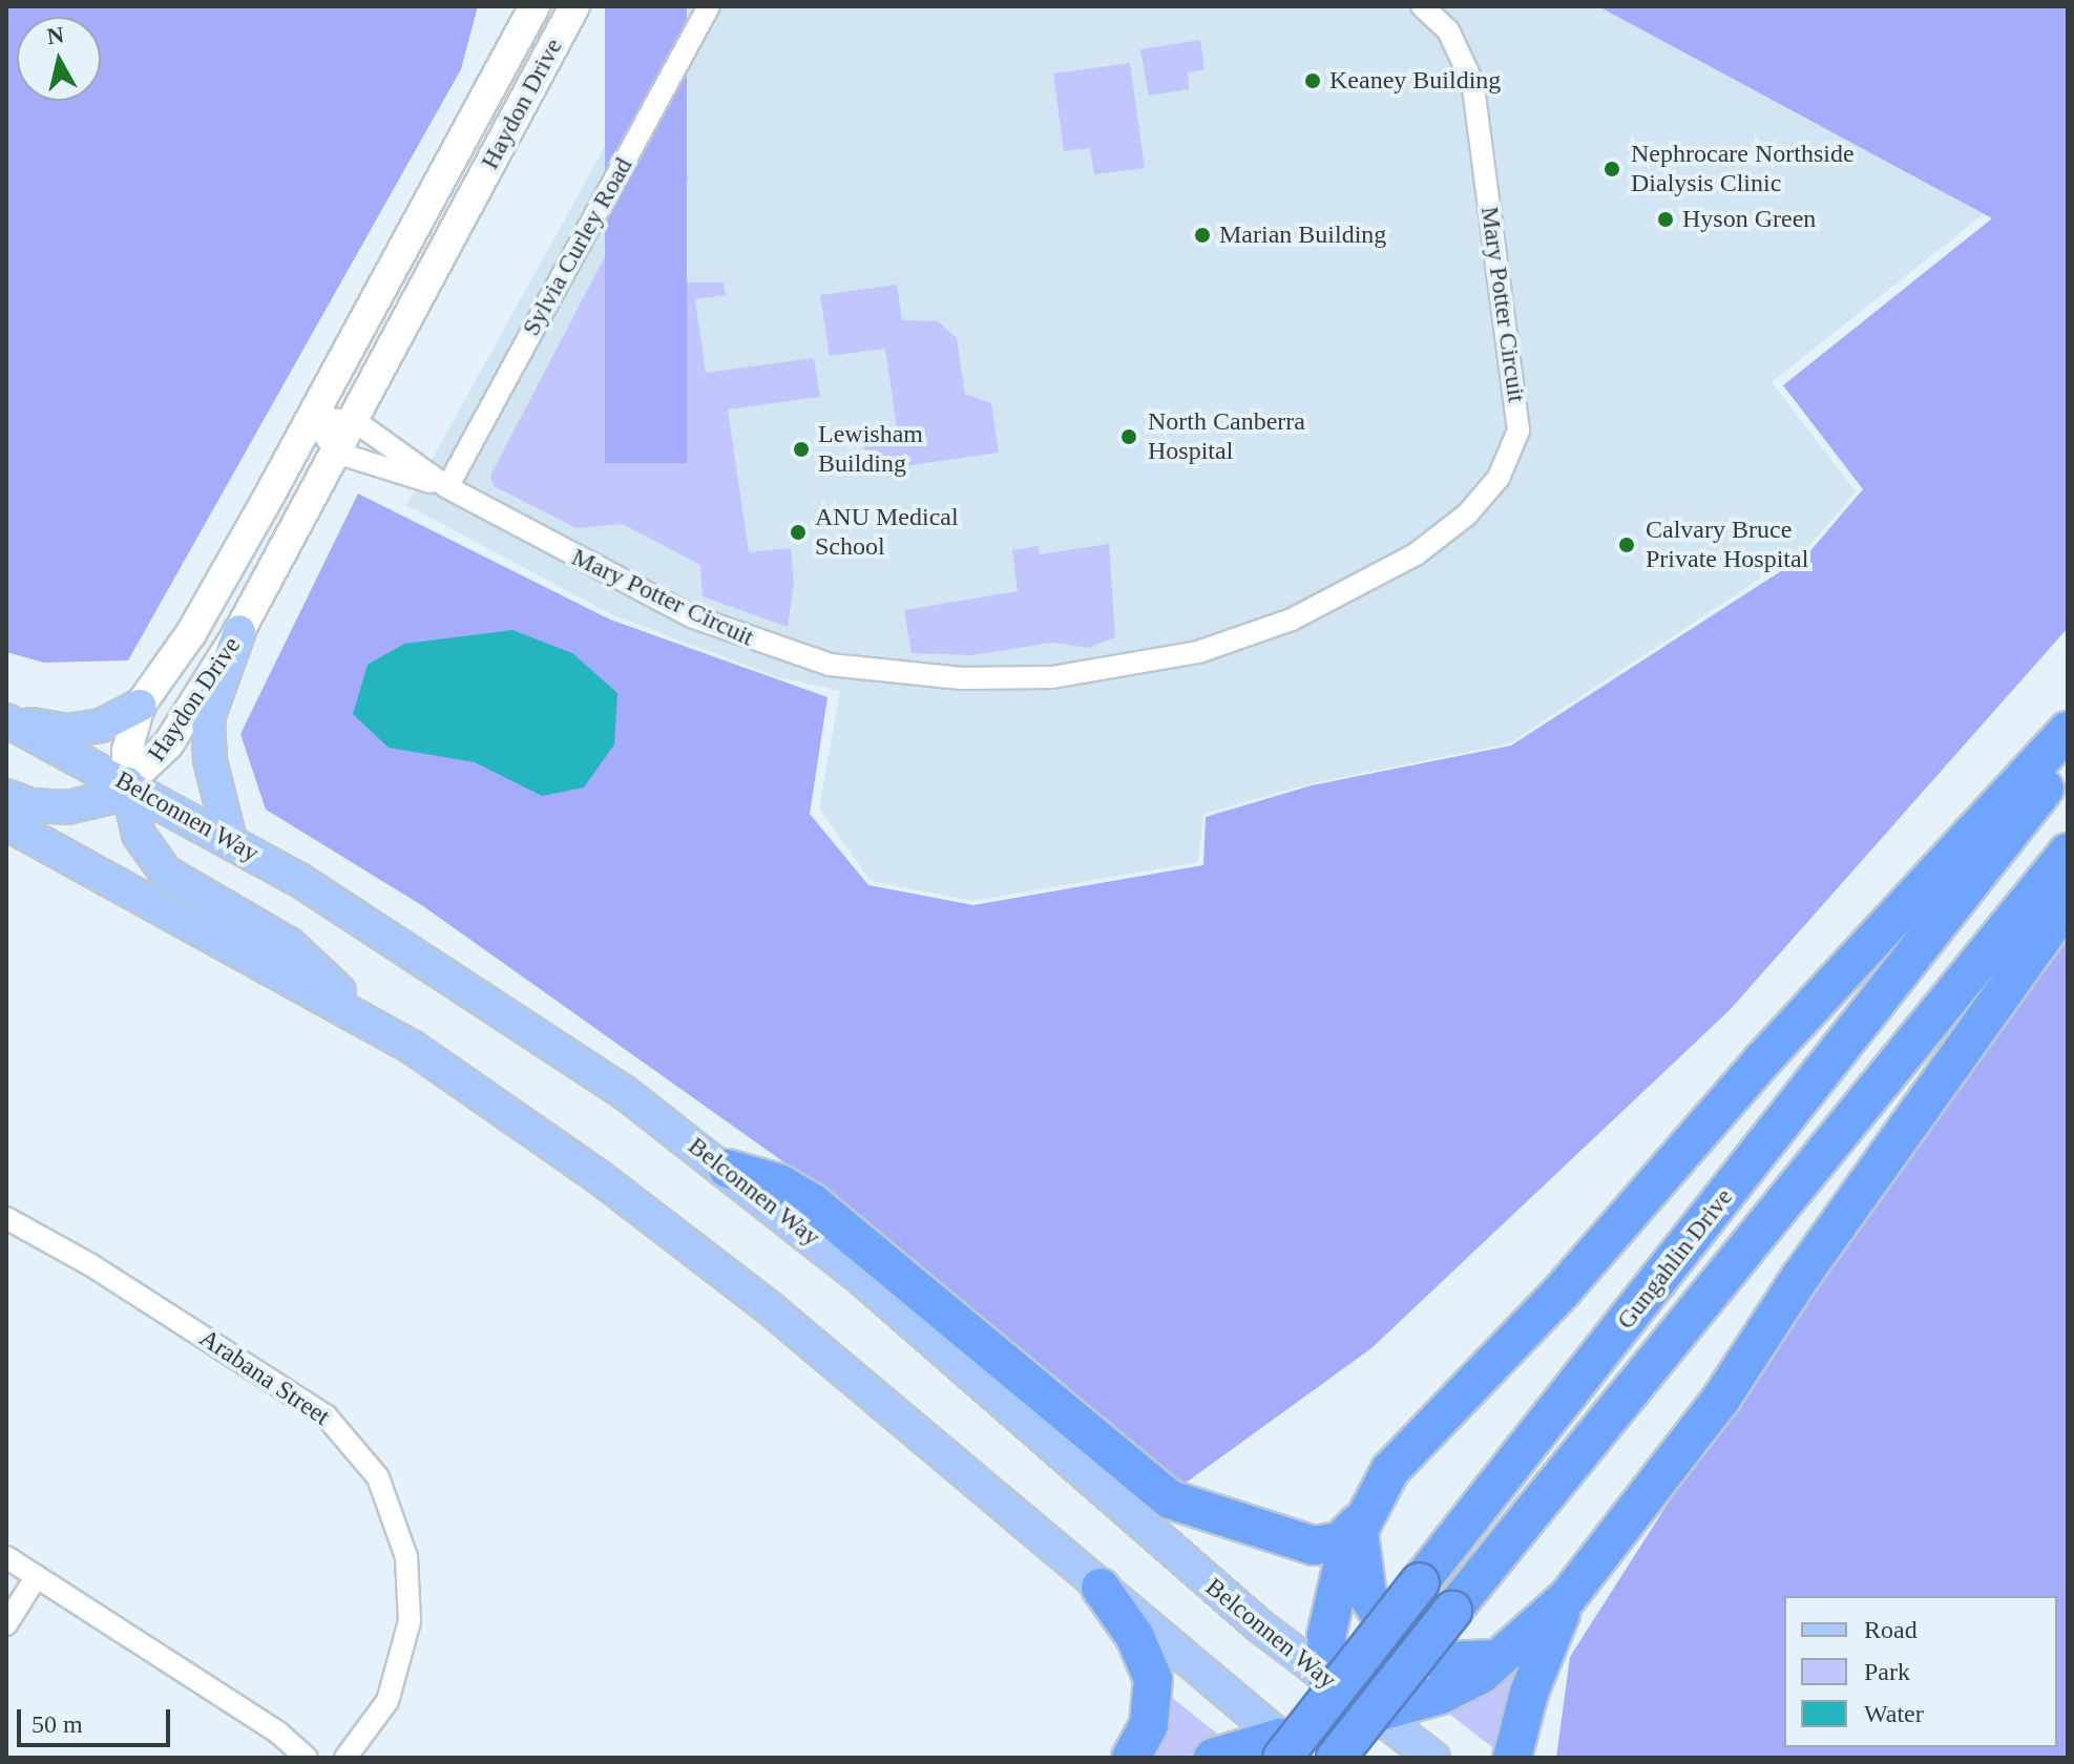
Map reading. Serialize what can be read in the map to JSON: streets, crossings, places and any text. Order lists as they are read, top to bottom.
{
  "streets": {
    "highway": ["Gungahlin Drive"],
    "main road": ["Haydon Drive", "Belconnen Way"],
    "street": ["Sylvia Curley Road", "Mary Potter Circuit", "Arabana Street"]
  },
  "crossings": [
    ["Haydon Drive", "Mary Potter Circuit"],
    ["Haydon Drive", "Belconnen Way"],
    ["Sylvia Curley Road", "Mary Potter Circuit"]
  ],
  "places": [
    "Keaney Building",
    "Nephrocare Northside Dialysis Clinic",
    "Hyson Green",
    "Marian Building",
    "North Canberra Hospital",
    "Lewisham Building",
    "ANU Medical School",
    "Calvary Bruce Private Hospital"
  ],
  "legend": ["Road", "Park", "Water"],
  "scale_bar": "50 m",
  "north": "top"
}
